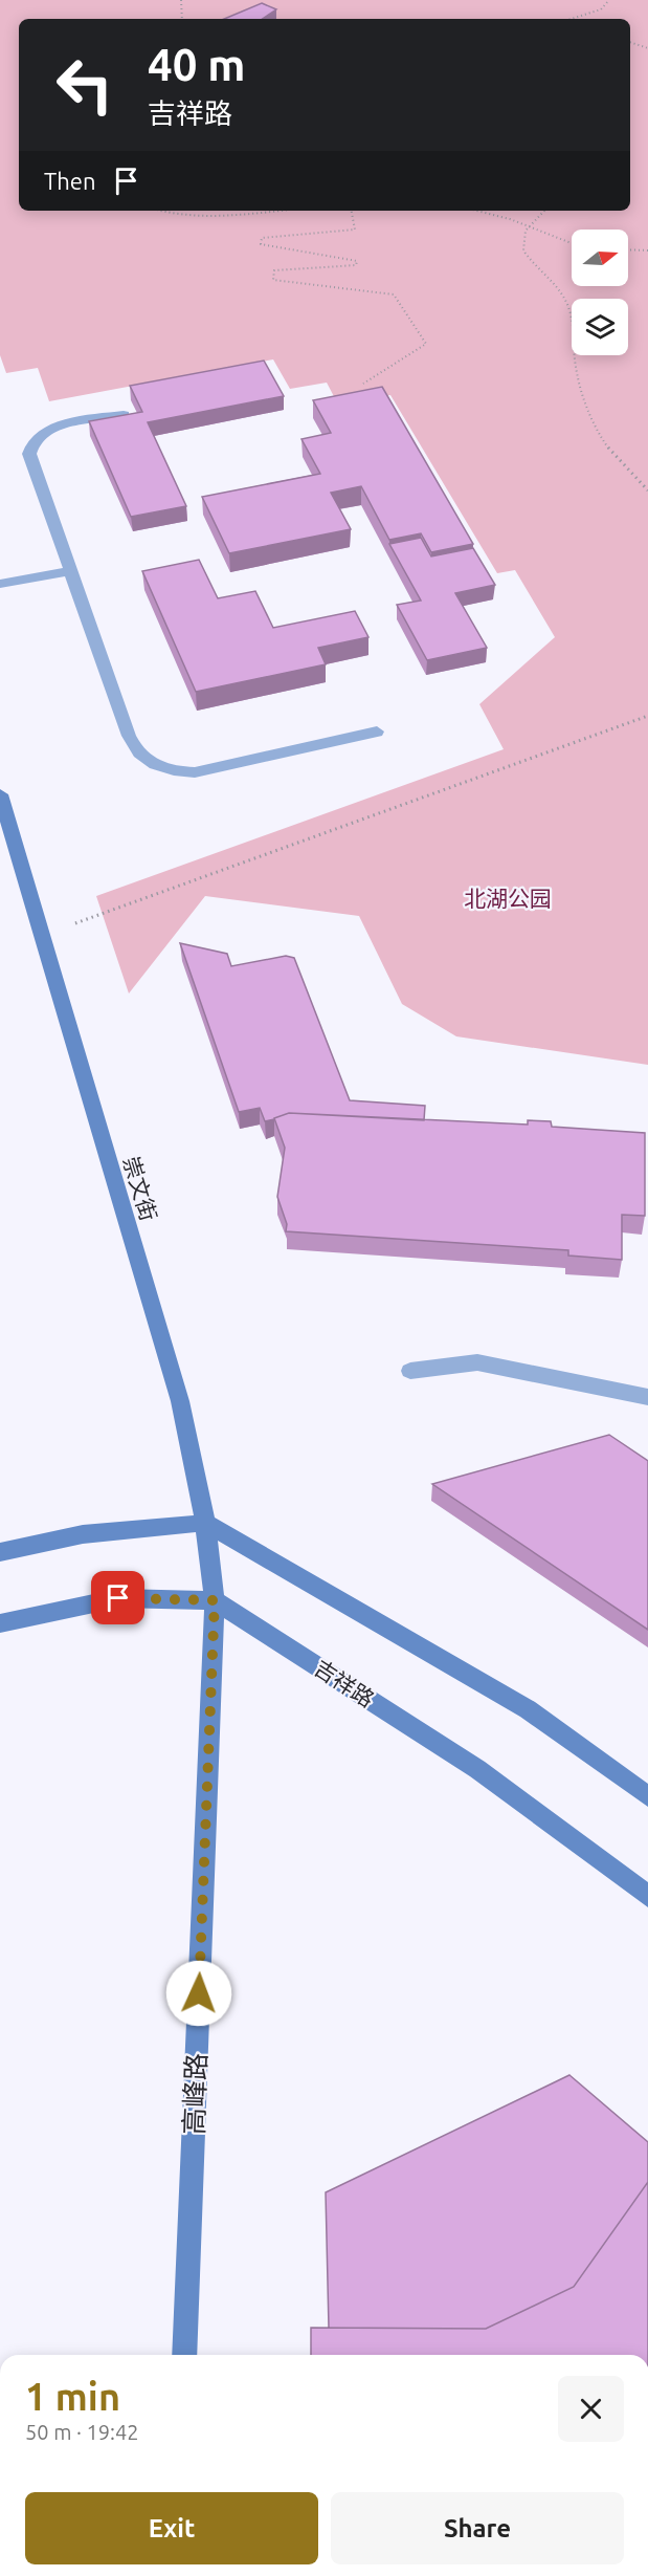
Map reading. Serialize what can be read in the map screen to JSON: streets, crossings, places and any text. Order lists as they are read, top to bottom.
{
  "streets": {
    "street": ["崇文街", "吉祥路", "高峰路"]
  },
  "crossings": [
    ["崇文街", "吉祥路"],
    ["崇文街", "高峰路"],
    ["吉祥路", "高峰路"]
  ],
  "parks": ["北湖公园"],
  "north": "right",
  "page": {
    "turn": ["40 m", "吉祥路"],
    "then": "Then",
    "heading": ["1 min", "50 m · 19:42"],
    "buttons": ["Exit", "Share"]
  }
}
